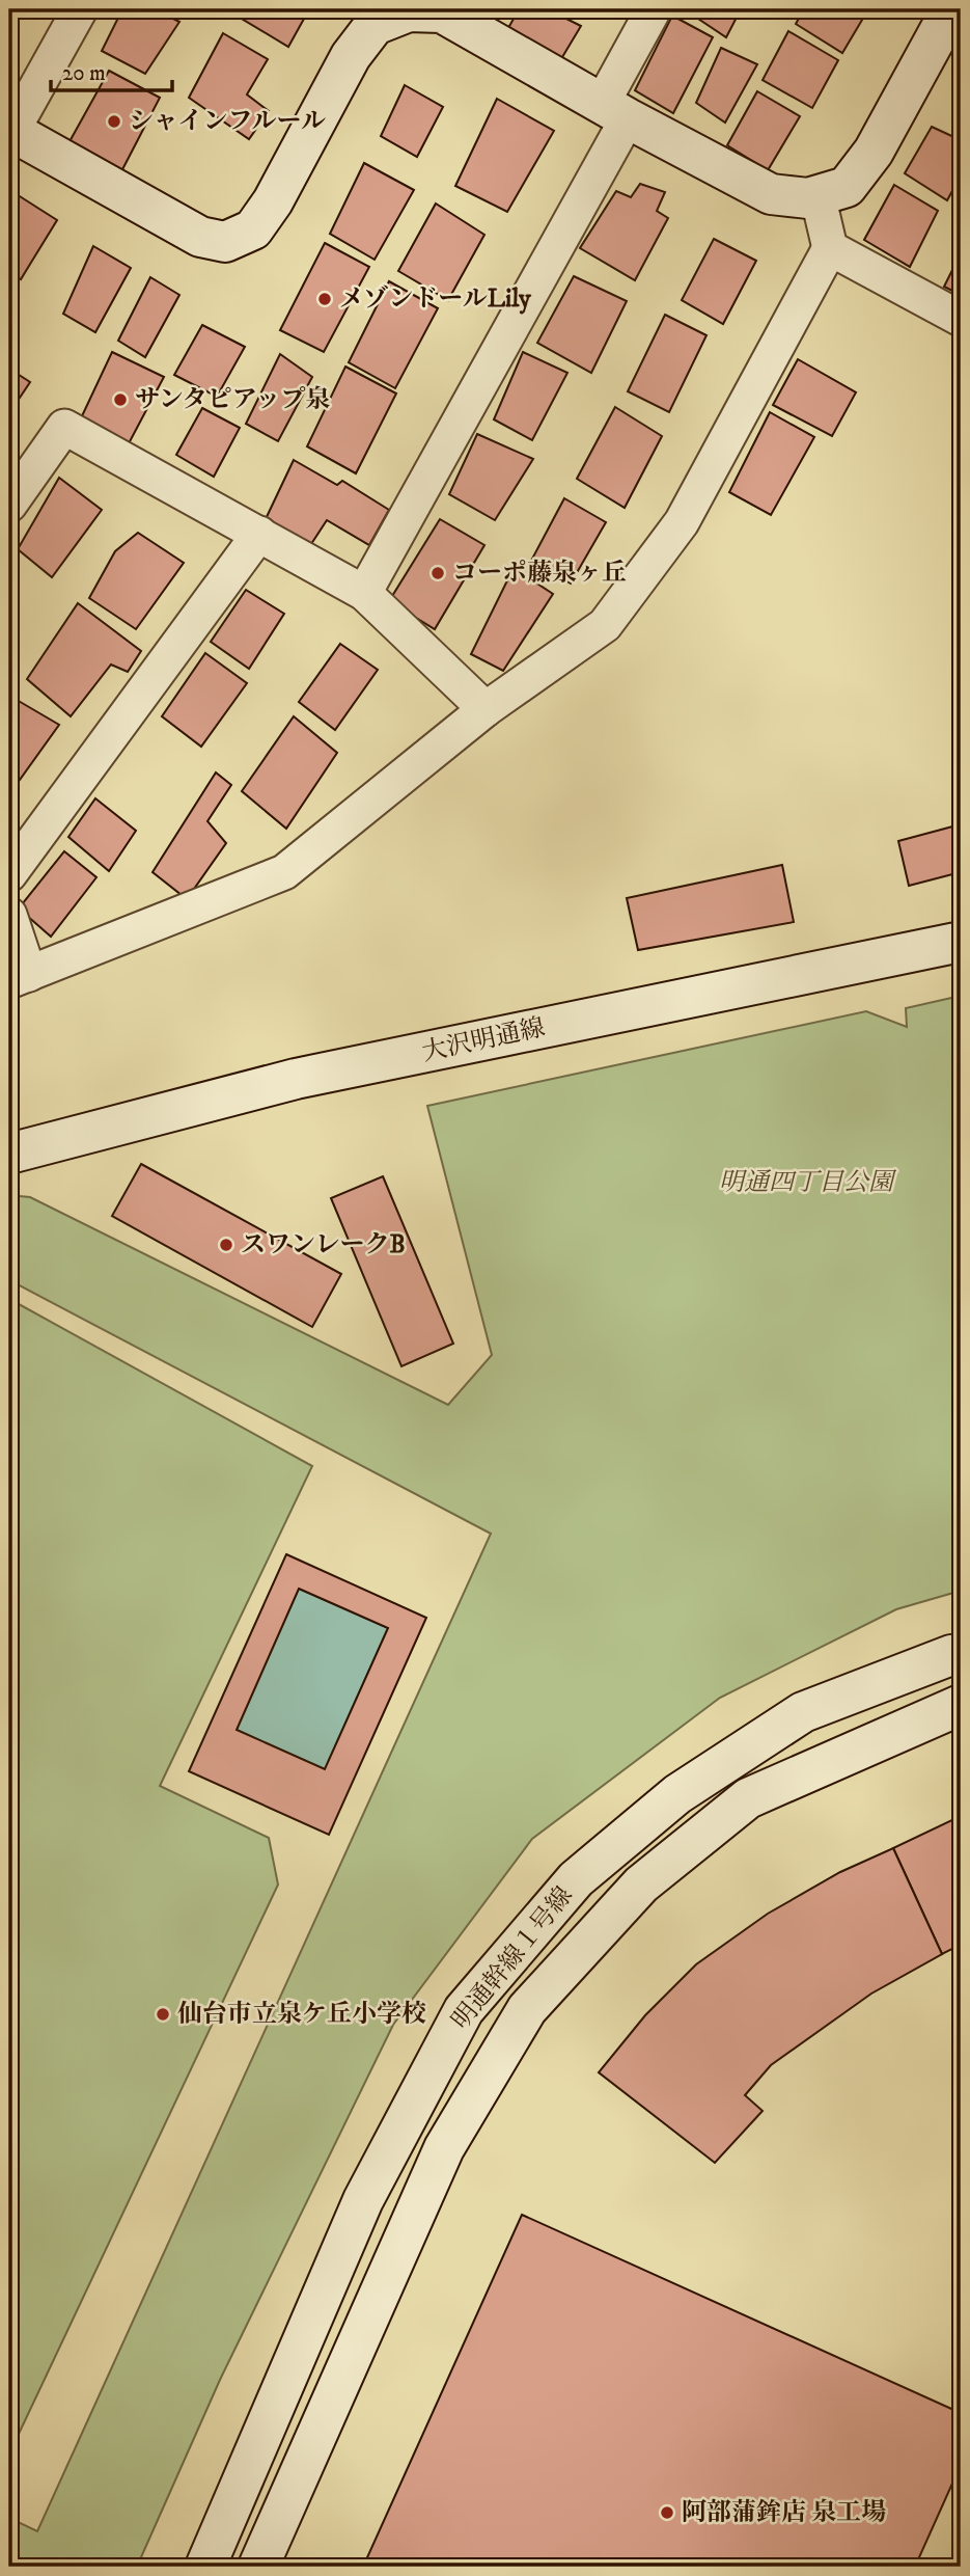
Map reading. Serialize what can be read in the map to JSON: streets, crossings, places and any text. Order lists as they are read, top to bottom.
{
  "streets": {
    "street": ["大沢明通線", "明通幹線１号線"]
  },
  "parks": ["明通四丁目公園"],
  "places": [
    "シャインフルール",
    "メゾンドールLily",
    "サンタピアップ泉",
    "コーポ藤泉ヶ丘",
    "スワンレークB",
    "仙台市立泉ケ丘小学校",
    "阿部蒲鉾店 泉工場"
  ],
  "scale_bar": "20 m"
}
